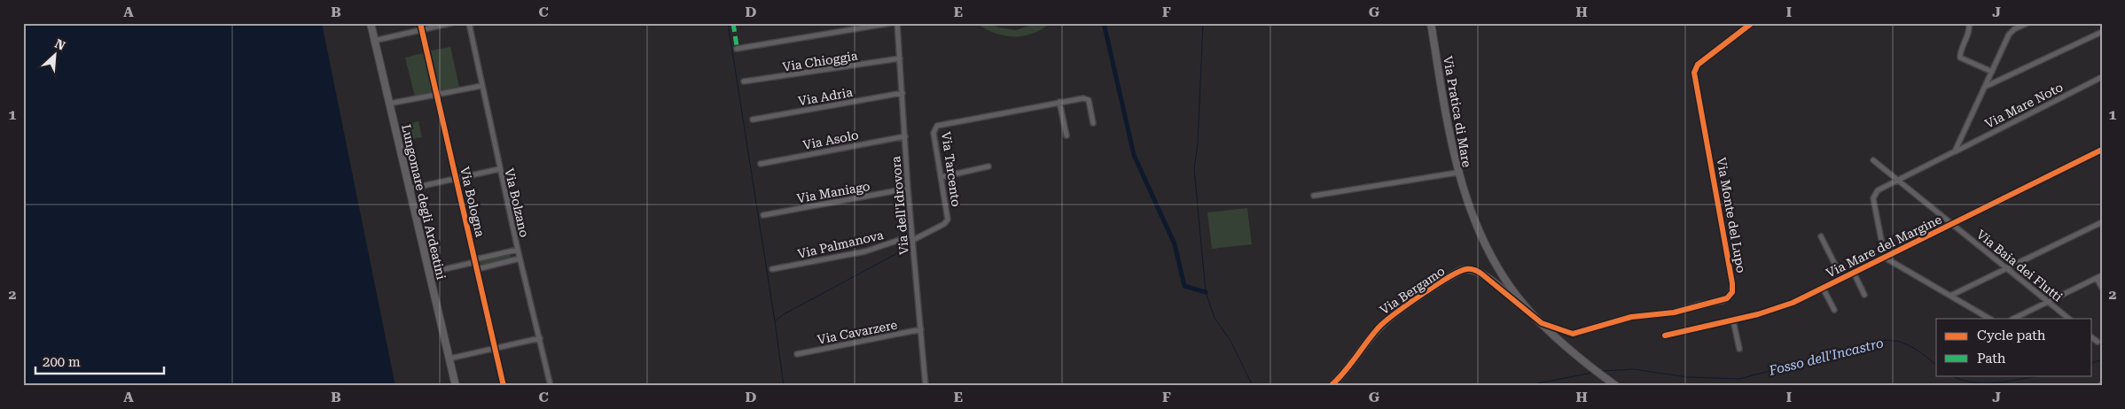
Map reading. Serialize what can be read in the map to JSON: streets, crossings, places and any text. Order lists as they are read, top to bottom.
{
  "streets": {
    "street": [
      "Via Chioggia",
      "Via Adria",
      "Via Mare Noto",
      "Via Pratica di Mare",
      "Via Asolo",
      "Via Tarcento",
      "Via Maniago",
      "Lungomare degli Ardeatini",
      "Via Bologna",
      "Via Bolzano",
      "Via dell'Idrovora",
      "Via Monte del Lupo",
      "Via Palmanova",
      "Via Mare del Margine",
      "Via Baia dei Flutti",
      "Via Bergamo",
      "Via Cavarzere"
    ]
  },
  "crossings": [
    ["Via Chioggia", "Via dell'Idrovora"],
    ["Via Adria", "Via dell'Idrovora"],
    ["Via Mare Noto", "Via Mare del Margine"],
    ["Via Mare Noto", "Via Baia dei Flutti"],
    ["Via Pratica di Mare", "Via Monte del Lupo"],
    ["Via Pratica di Mare", "Via Bergamo"],
    ["Via Asolo", "Via dell'Idrovora"],
    ["Via Tarcento", "Via dell'Idrovora"],
    ["Via Tarcento", "Via Palmanova"],
    ["Via Maniago", "Via dell'Idrovora"],
    ["Via dell'Idrovora", "Via Palmanova"],
    ["Via dell'Idrovora", "Via Cavarzere"],
    ["Via Monte del Lupo", "Via Bergamo"],
    ["Via Mare del Margine", "Via Baia dei Flutti"]
  ],
  "water": ["Fosso dell'Incastro"],
  "legend": ["Cycle path", "Path"],
  "scale_bar": "200 m",
  "north": "top right",
  "grid": {
    "columns": [
      "A",
      "B",
      "C",
      "D",
      "E",
      "F",
      "G",
      "H",
      "I",
      "J"
    ],
    "rows": ["1", "2"]
  }
}
